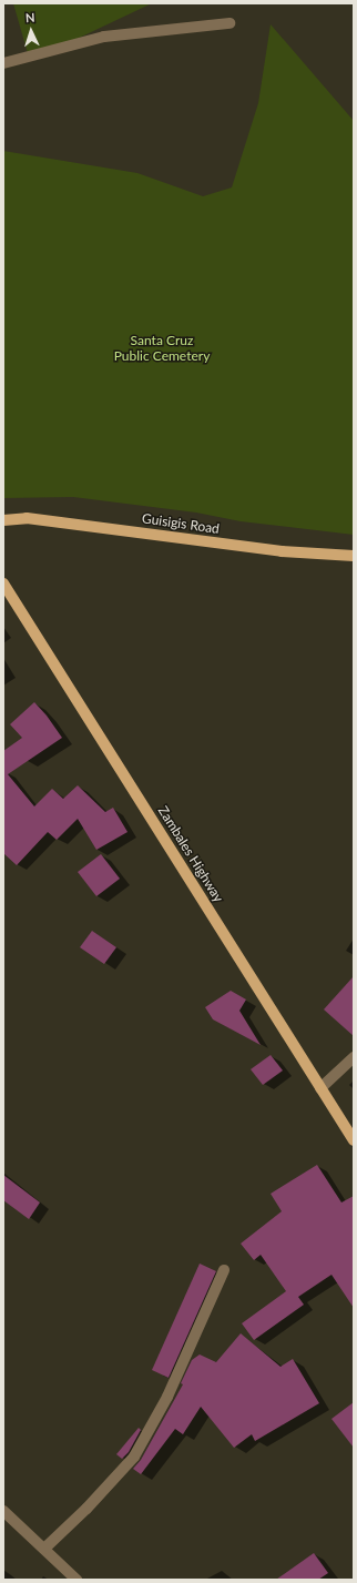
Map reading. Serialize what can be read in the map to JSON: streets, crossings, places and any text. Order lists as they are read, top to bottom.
{
  "streets": {
    "main road": ["Guisigis Road", "Zambales Highway"]
  },
  "parks": ["Santa Cruz Public Cemetery"],
  "north": "top"
}
